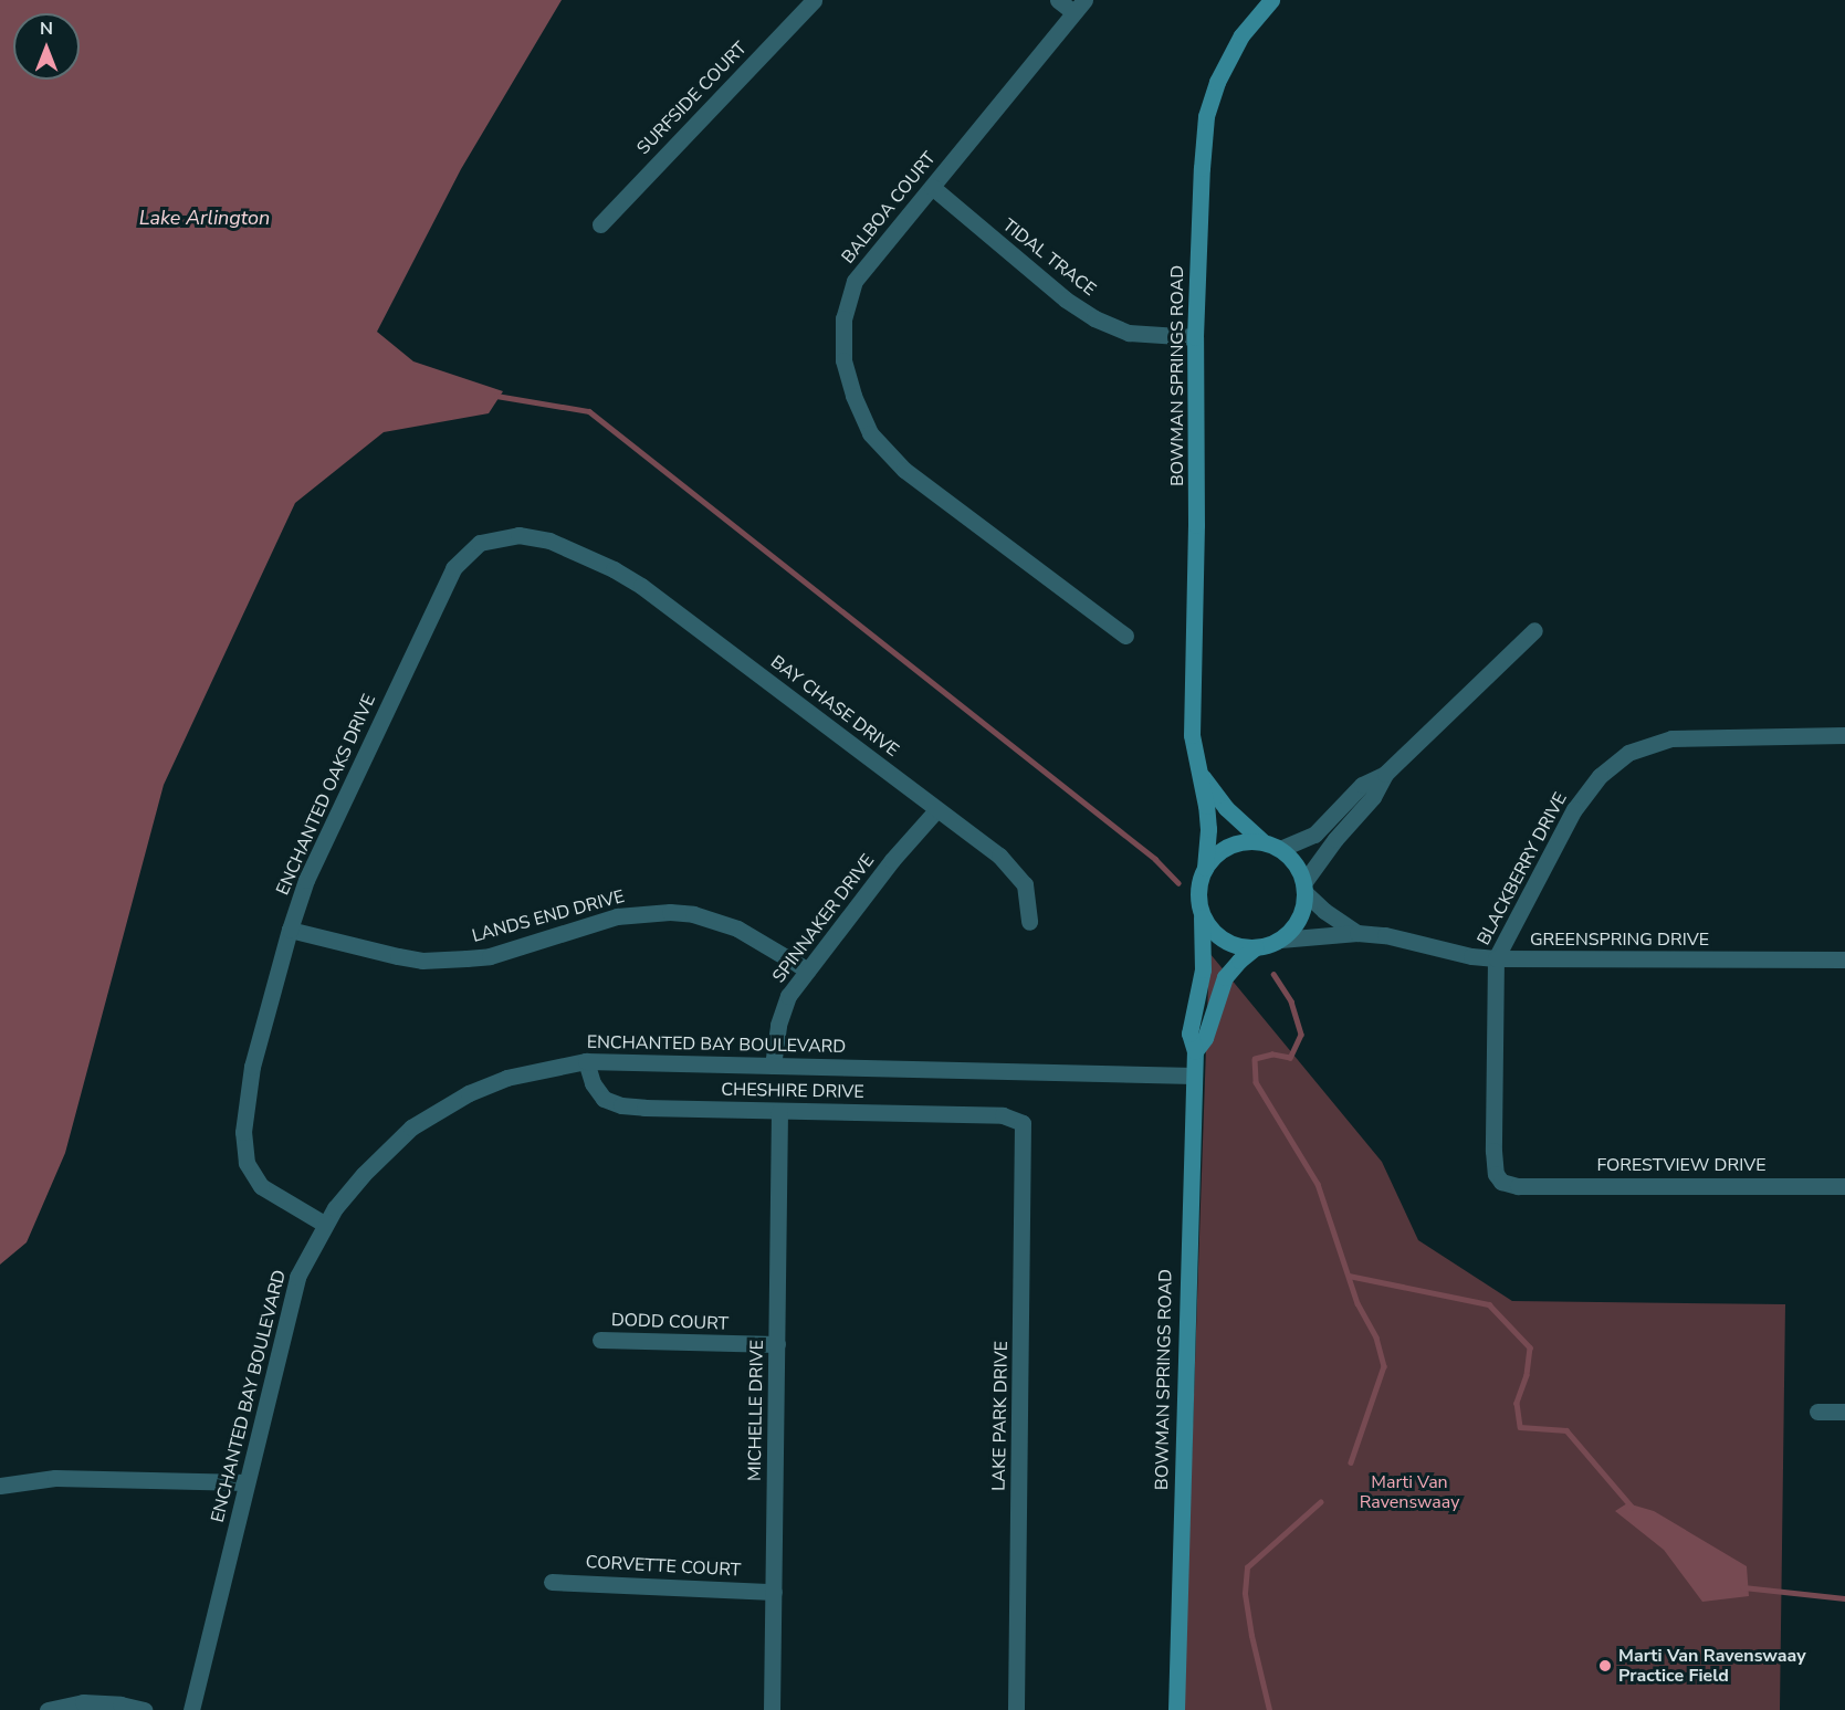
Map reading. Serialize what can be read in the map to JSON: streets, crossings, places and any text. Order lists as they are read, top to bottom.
{
  "streets": {
    "street": [
      "SURFSIDE COURT",
      "BALBOA COURT",
      "TIDAL TRACE",
      "BOWMAN SPRINGS ROAD",
      "BAY CHASE DRIVE",
      "ENCHANTED OAKS DRIVE",
      "BLACKBERRY DRIVE",
      "LANDS END DRIVE",
      "SPINNAKER DRIVE",
      "GREENSPRING DRIVE",
      "ENCHANTED BAY BOULEVARD",
      "CHESHIRE DRIVE",
      "FORESTVIEW DRIVE",
      "DODD COURT",
      "MICHELLE DRIVE",
      "LAKE PARK DRIVE",
      "CORVETTE COURT"
    ]
  },
  "crossings": [
    ["BALBOA COURT", "TIDAL TRACE"],
    ["TIDAL TRACE", "BOWMAN SPRINGS ROAD"],
    ["BOWMAN SPRINGS ROAD", "GREENSPRING DRIVE"],
    ["BOWMAN SPRINGS ROAD", "ENCHANTED BAY BOULEVARD"],
    ["BAY CHASE DRIVE", "ENCHANTED OAKS DRIVE"],
    ["BAY CHASE DRIVE", "SPINNAKER DRIVE"],
    ["ENCHANTED OAKS DRIVE", "LANDS END DRIVE"],
    ["ENCHANTED OAKS DRIVE", "ENCHANTED BAY BOULEVARD"],
    ["BLACKBERRY DRIVE", "GREENSPRING DRIVE"],
    ["BLACKBERRY DRIVE", "FORESTVIEW DRIVE"],
    ["LANDS END DRIVE", "SPINNAKER DRIVE"],
    ["SPINNAKER DRIVE", "ENCHANTED BAY BOULEVARD"],
    ["ENCHANTED BAY BOULEVARD", "CHESHIRE DRIVE"],
    ["CHESHIRE DRIVE", "MICHELLE DRIVE"],
    ["CHESHIRE DRIVE", "LAKE PARK DRIVE"],
    ["DODD COURT", "MICHELLE DRIVE"],
    ["MICHELLE DRIVE", "CORVETTE COURT"]
  ],
  "water": ["Lake Arlington"],
  "parks": ["Marti Van Ravenswaay"],
  "places": ["Marti Van Ravenswaay Practice Field"],
  "north": "top"
}
